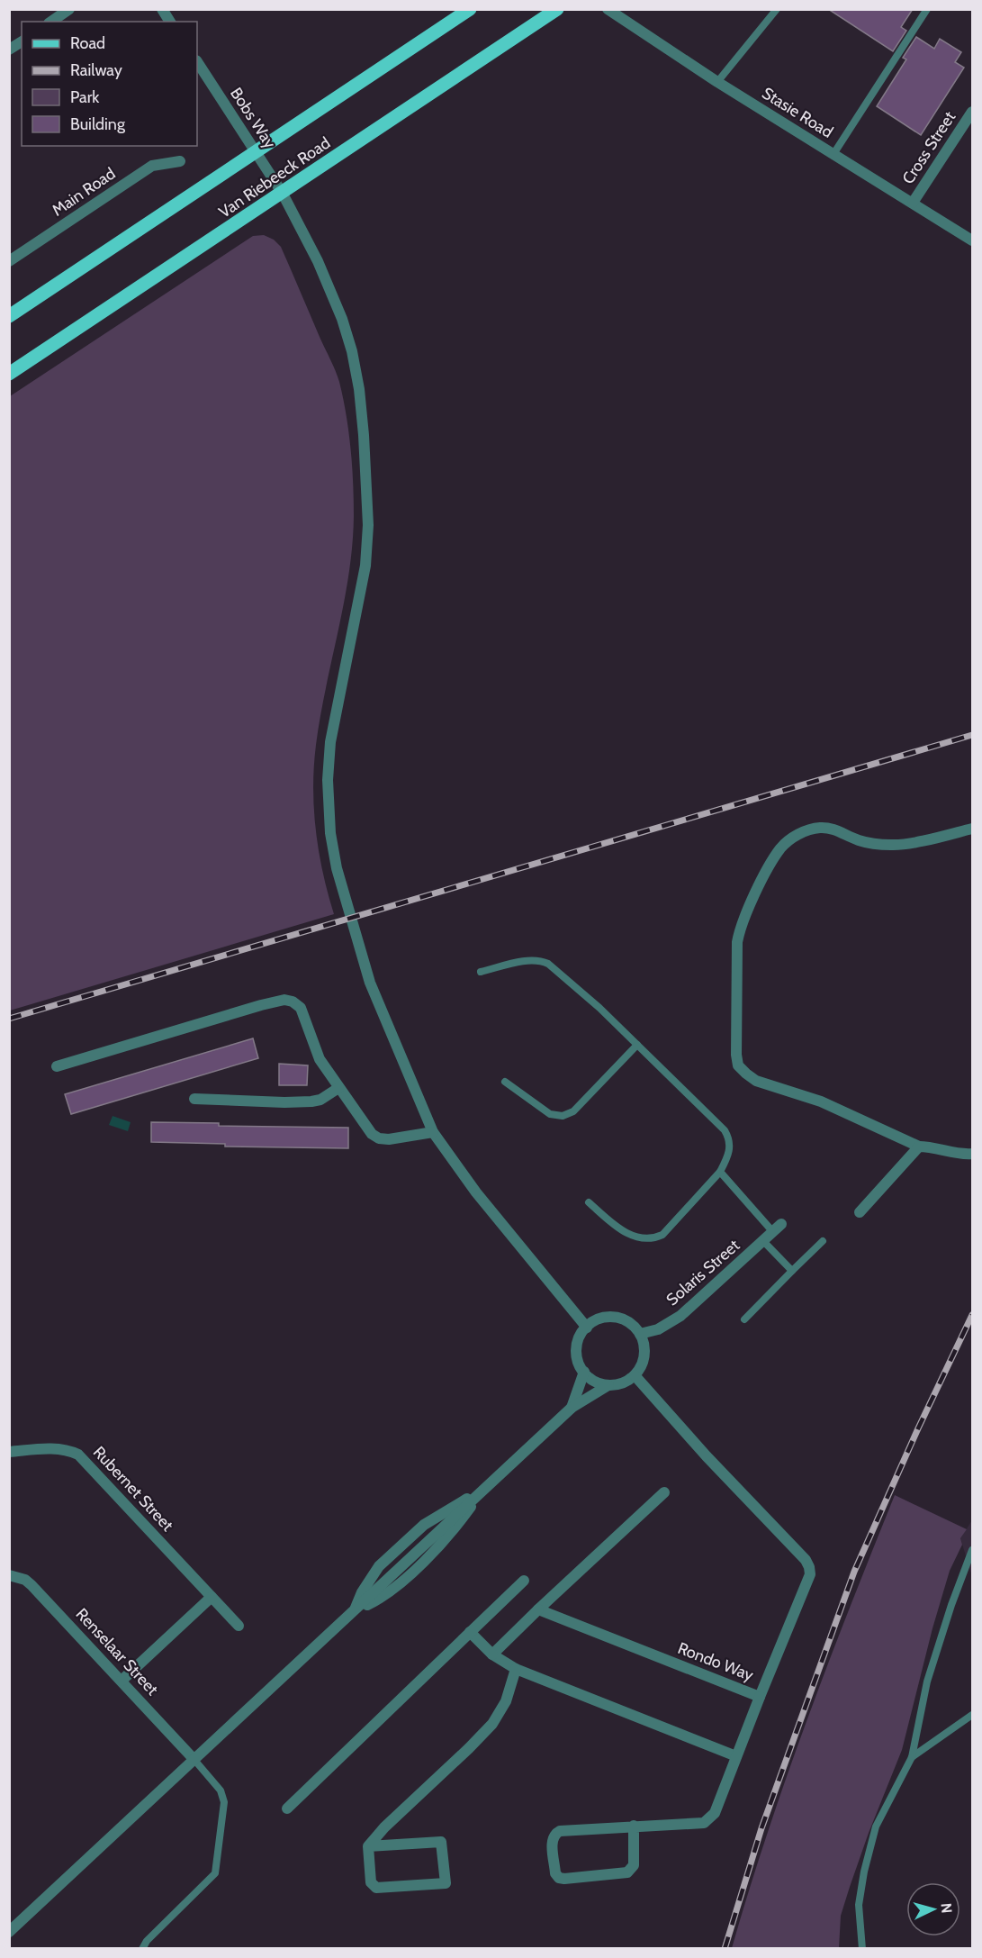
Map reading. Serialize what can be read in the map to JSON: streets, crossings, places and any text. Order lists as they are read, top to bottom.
{
  "streets": {
    "main road": ["Van Riebeeck Road"],
    "street": [
      "Stasie Road",
      "Bobs Way",
      "Cross Street",
      "Main Road",
      "Solaris Street",
      "Rubernet Street",
      "Renselaar Street",
      "Rondo Way"
    ]
  },
  "crossings": [
    ["Stasie Road", "Cross Street"],
    ["Bobs Way", "Van Riebeeck Road"],
    ["Bobs Way", "Solaris Street"],
    ["Bobs Way", "Rondo Way"],
    ["Solaris Street", "Rondo Way"]
  ],
  "legend": [
    "Road",
    "Railway",
    "Park",
    "Building"
  ],
  "north": "right"
}
